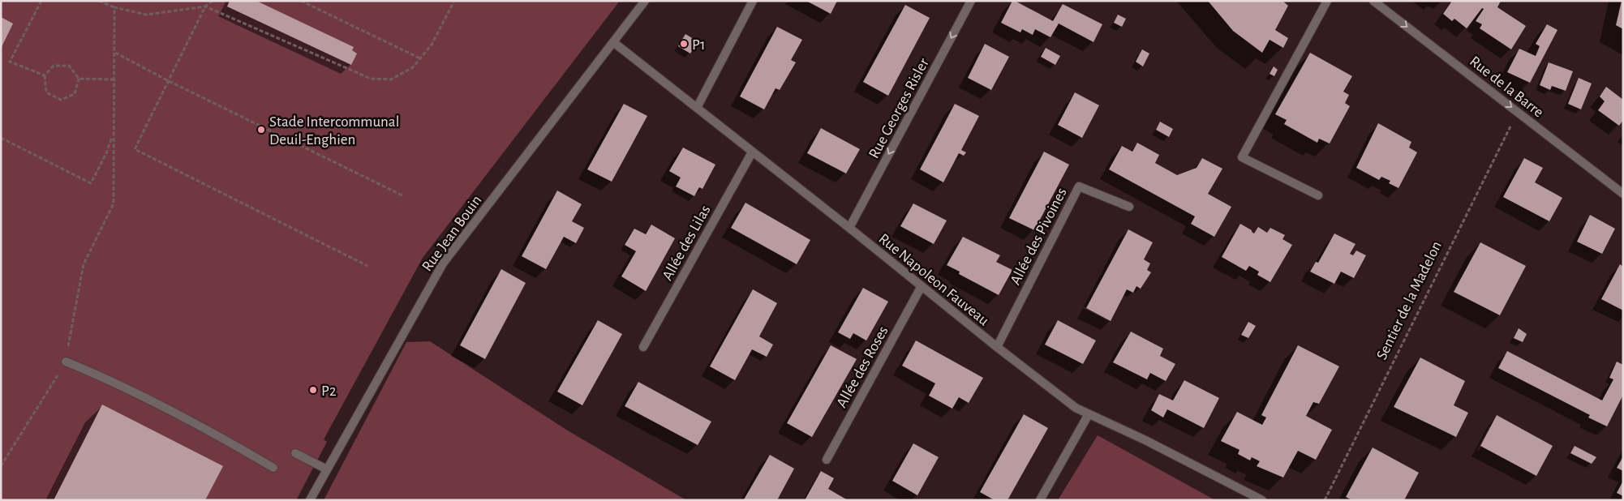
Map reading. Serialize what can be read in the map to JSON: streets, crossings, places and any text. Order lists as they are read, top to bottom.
{
  "streets": {
    "street": [
      "Rue de la Barre",
      "Rue Georges Risler",
      "Rue Jean Bouin",
      "Allée des Pivoines",
      "Allée des Lilas",
      "Rue Napoleon Fauveau",
      "Allée des Roses"
    ],
    "path": ["Sentier de la Madelon"]
  },
  "crossings": [
    ["Rue de la Barre", "Sentier de la Madelon"],
    ["Rue Georges Risler", "Rue Napoleon Fauveau"],
    ["Rue Jean Bouin", "Rue Napoleon Fauveau"],
    ["Allée des Pivoines", "Rue Napoleon Fauveau"],
    ["Allée des Lilas", "Rue Napoleon Fauveau"],
    ["Rue Napoleon Fauveau", "Allée des Roses"]
  ],
  "one_way": ["Rue de la Barre", "Rue Georges Risler"],
  "places": ["P1", "Stade Intercommunal Deuil-Enghien", "P2"]
}
